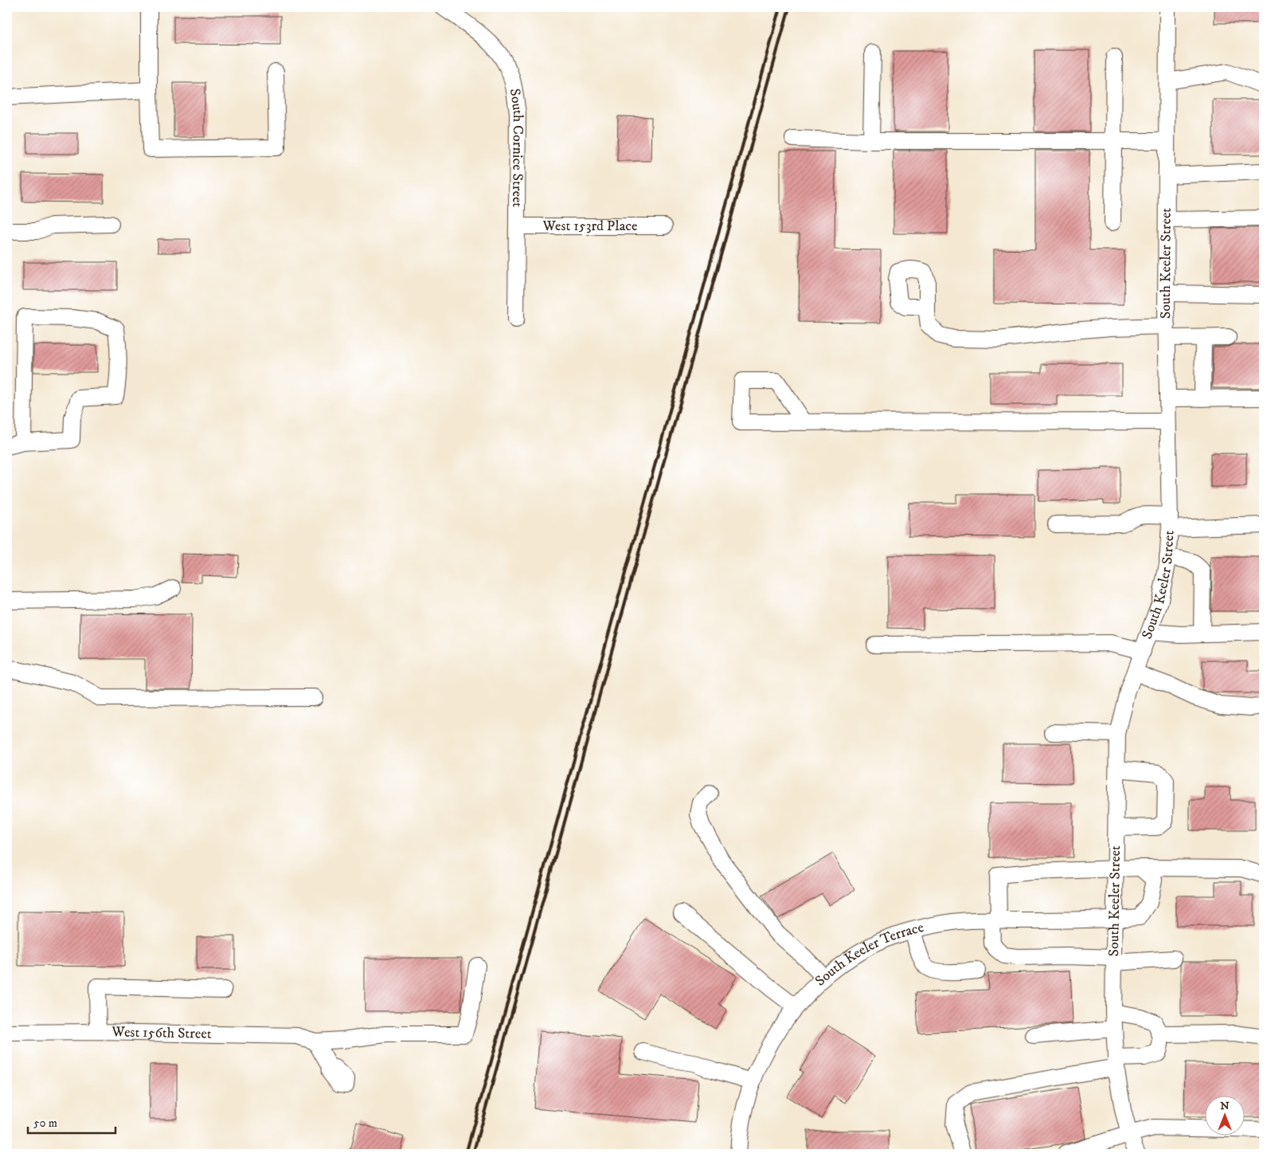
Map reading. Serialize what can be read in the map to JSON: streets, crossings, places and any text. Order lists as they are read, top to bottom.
{
  "streets": {
    "street": [
      "South Cornice Street",
      "West 153rd Place",
      "South Keeler Street",
      "South Keeler Terrace",
      "West 156th Street"
    ]
  },
  "crossings": [
    ["South Cornice Street", "West 153rd Place"],
    ["South Keeler Street", "South Keeler Terrace"]
  ],
  "scale_bar": "50 m",
  "north": "top"
}
